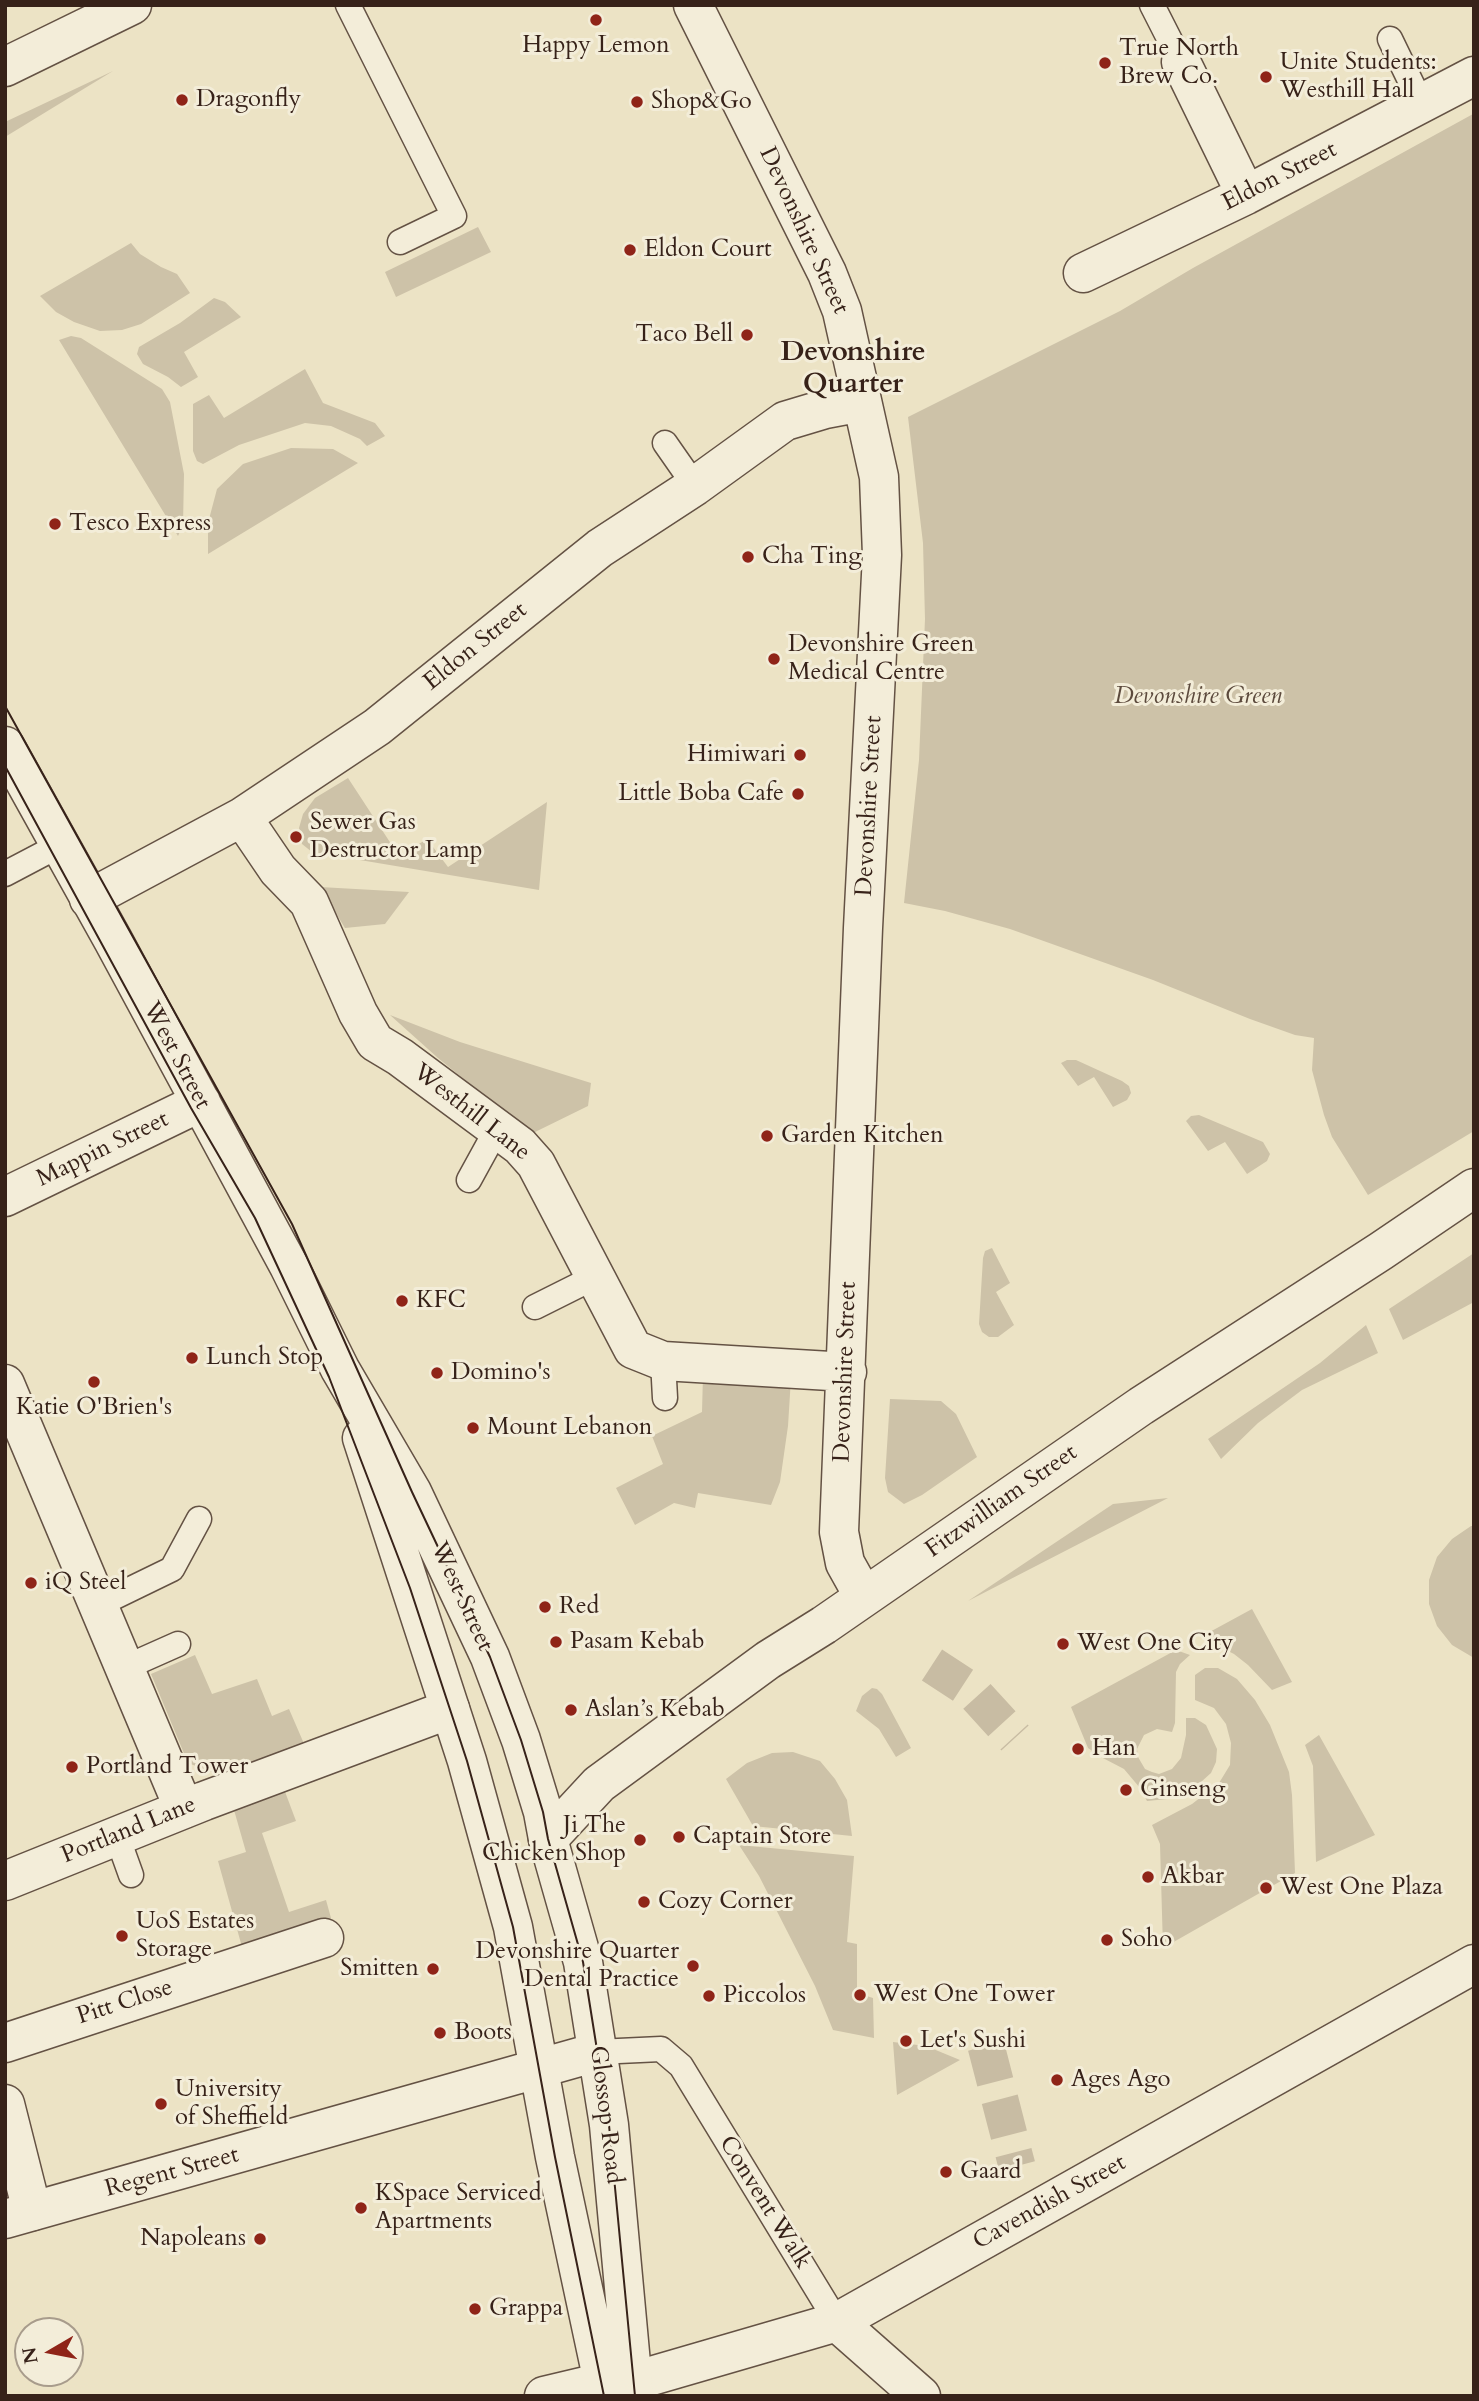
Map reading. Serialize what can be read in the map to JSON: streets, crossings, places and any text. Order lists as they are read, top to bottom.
{
  "streets": {
    "street": [
      "Eldon Street",
      "Devonshire Street",
      "West Street",
      "Westhill Lane",
      "Mappin Street",
      "Fitzwilliam Street",
      "Portland Lane",
      "Pitt Close",
      "Glossop Road",
      "Regent Street",
      "Convent Walk",
      "Cavendish Street"
    ]
  },
  "crossings": [
    ["Eldon Street", "Devonshire Street"],
    ["Eldon Street", "West Street"],
    ["Eldon Street", "Westhill Lane"],
    ["Devonshire Street", "Westhill Lane"],
    ["Devonshire Street", "Fitzwilliam Street"],
    ["West Street", "Mappin Street"],
    ["West Street", "Fitzwilliam Street"],
    ["West Street", "Portland Lane"],
    ["West Street", "Glossop Road"],
    ["West Street", "Regent Street"],
    ["Fitzwilliam Street", "Glossop Road"],
    ["Glossop Road", "Regent Street"],
    ["Glossop Road", "Convent Walk"],
    ["Glossop Road", "Cavendish Street"],
    ["Regent Street", "Convent Walk"],
    ["Convent Walk", "Cavendish Street"]
  ],
  "districts": ["Devonshire Quarter"],
  "parks": ["Devonshire Green"],
  "places": [
    "Happy Lemon",
    "True North Brew Co.",
    "Unite Students: Westhill Hall",
    "Dragonfly",
    "Shop&Go",
    "Eldon Court",
    "Taco Bell",
    "Tesco Express",
    "Cha Ting",
    "Devonshire Green Medical Centre",
    "Himiwari",
    "Little Boba Cafe",
    "Sewer Gas Destructor Lamp",
    "Garden Kitchen",
    "KFC",
    "Lunch Stop",
    "Domino's",
    "Katie O'Brien's",
    "Mount Lebanon",
    "iQ Steel",
    "Red",
    "Pasam Kebab",
    "West One City",
    "Aslan’s Kebab",
    "Han",
    "Portland Tower",
    "Ginseng",
    "Captain Store",
    "Ji The Chicken Shop",
    "Akbar",
    "West One Plaza",
    "Cozy Corner",
    "UoS Estates Storage",
    "Soho",
    "Devonshire Quarter Dental Practice",
    "Smitten",
    "West One Tower",
    "Piccolos",
    "Boots",
    "Let's Sushi",
    "Ages Ago",
    "University of Sheffield",
    "Gaard",
    "KSpace Serviced Apartments",
    "Napoleans",
    "Grappa"
  ],
  "north": "left"
}
